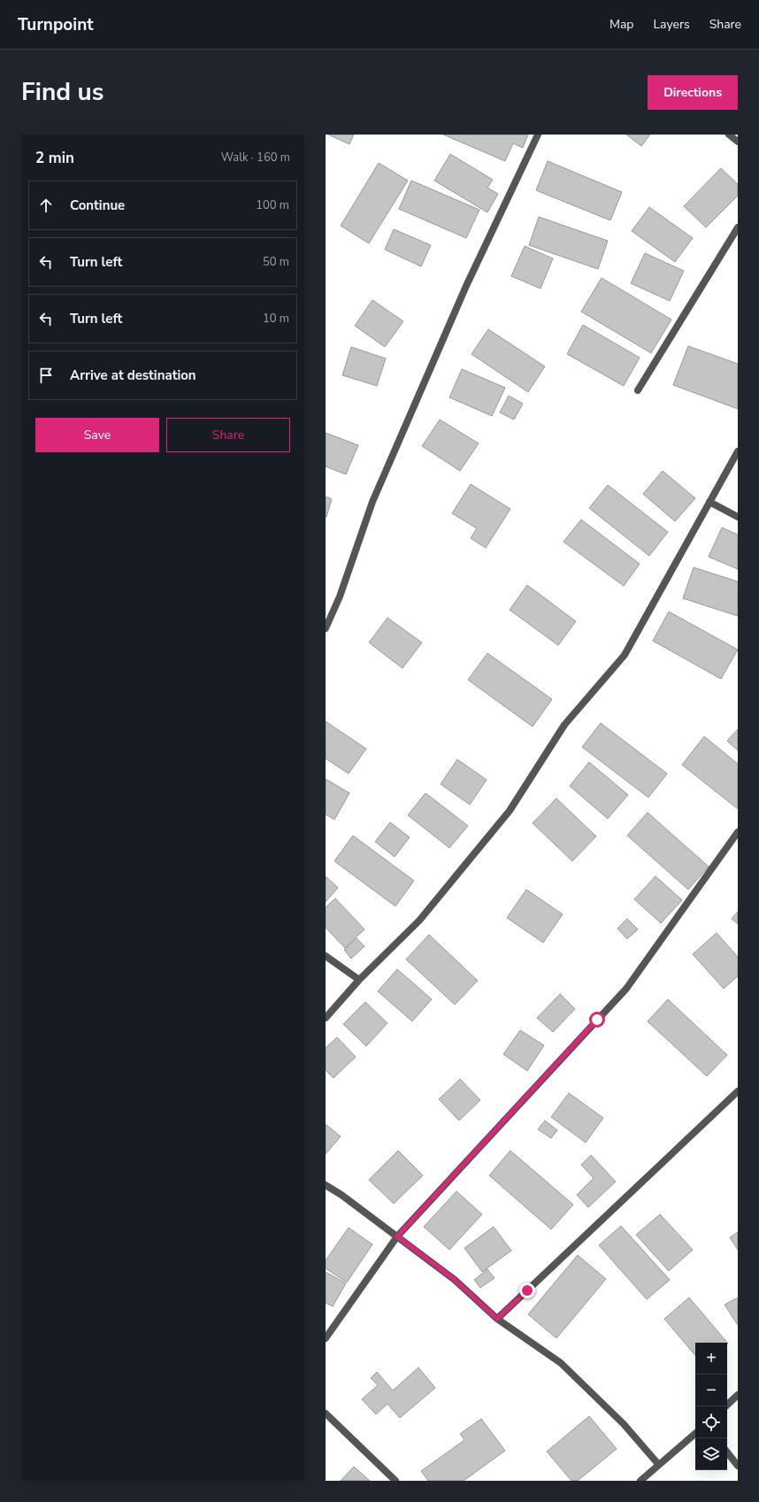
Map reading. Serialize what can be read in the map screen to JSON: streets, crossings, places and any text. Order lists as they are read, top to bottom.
{
  "page": {
    "header": "Turnpoint",
    "nav": ["Map", "Layers", "Share"],
    "title": "Find us",
    "buttons": [
      "Directions",
      ["Save", "Share"]
    ],
    "heading": ["2 min", "Walk · 160 m"],
    "list": [
      ["Continue", "100 m"],
      ["Turn left", "50 m"],
      ["Turn left", "10 m"],
      "Arrive at destination"
    ],
    "map_buttons": ["+", "−"]
  }
}
